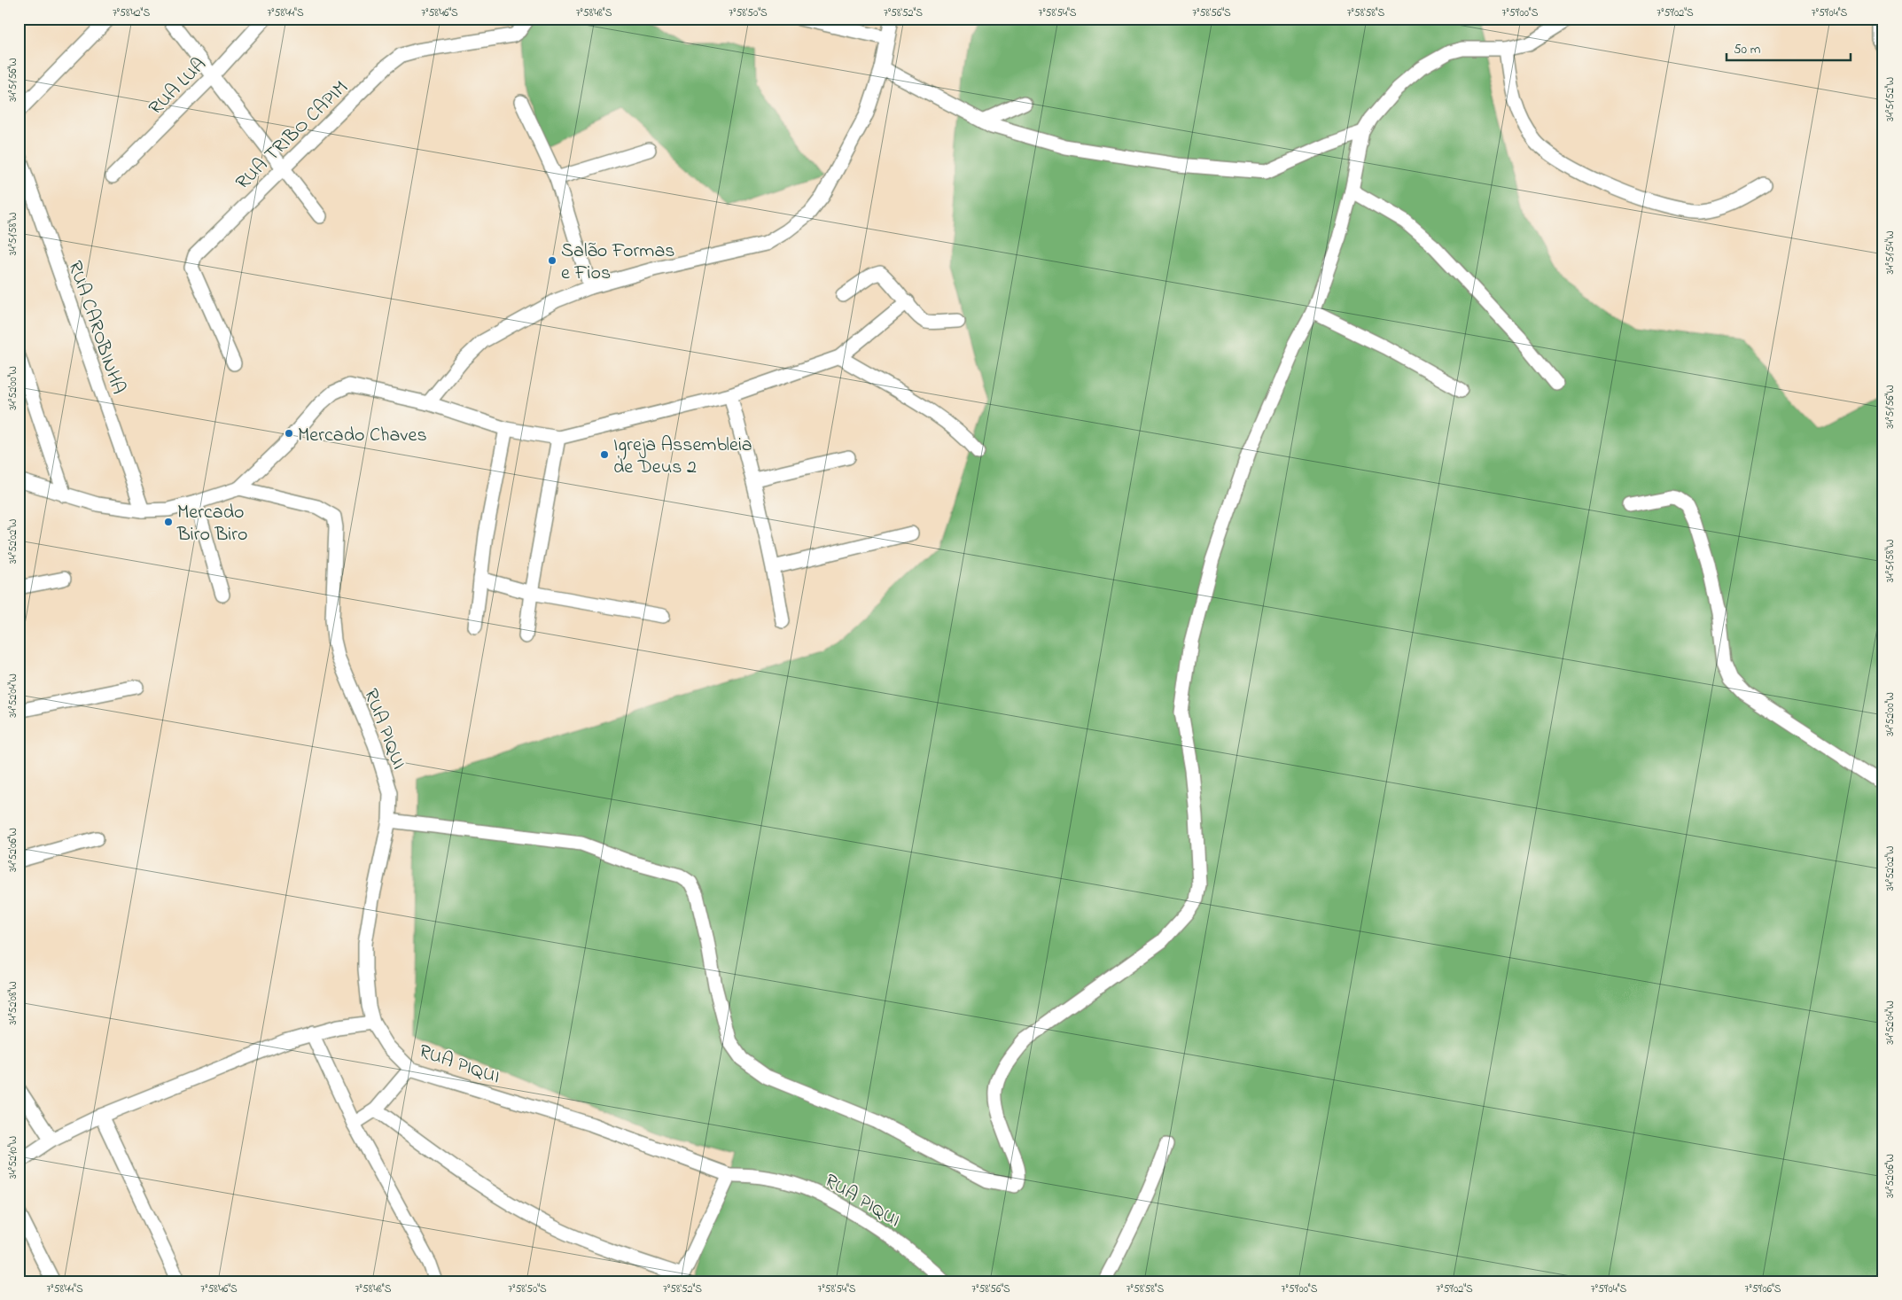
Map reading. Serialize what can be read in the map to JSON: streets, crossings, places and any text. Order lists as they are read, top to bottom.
{
  "streets": {
    "street": [
      "RUA LUA",
      "RUA TRIBO CAPIM",
      "RUA CAROBINHA",
      "RUA PIQUI"
    ]
  },
  "places": [
    "Salão Formas e Fios",
    "Mercado Chaves",
    "Igreja Assembleia de Deus 2",
    "Mercado Biro Biro"
  ],
  "scale_bar": "50 m",
  "coordinates": [
    "7°58'42\"S",
    "7°58'44\"S",
    "7°58'46\"S",
    "7°58'48\"S",
    "7°58'50\"S",
    "7°58'52\"S",
    "7°58'54\"S",
    "7°58'56\"S",
    "7°58'58\"S",
    "7°59'00\"S",
    "7°59'02\"S",
    "7°59'04\"S",
    "34°51'56\"W",
    "34°51'52\"W",
    "34°51'58\"W",
    "34°51'54\"W",
    "34°52'00\"W",
    "34°52'02\"W",
    "34°52'04\"W",
    "34°52'06\"W",
    "34°52'08\"W",
    "34°52'10\"W",
    "7°59'06\"S"
  ]
}
